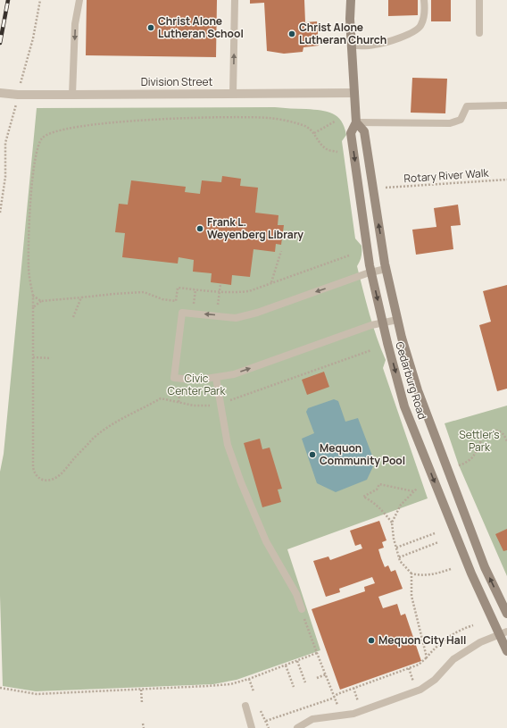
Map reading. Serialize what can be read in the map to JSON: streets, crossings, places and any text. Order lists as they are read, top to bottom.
{
  "streets": {
    "main road": ["Cedarburg Road"],
    "street": ["Division Street"],
    "path": ["Rotary River Walk"]
  },
  "crossings": [
    ["Division Street", "Cedarburg Road"]
  ],
  "parks": ["Civic Center Park", "Settler's Park"],
  "places": [
    "Christ Alone Lutheran School",
    "Christ Alone Lutheran Church",
    "Frank L. Weyenberg Library",
    "Mequon Community Pool",
    "Mequon City Hall"
  ]
}
